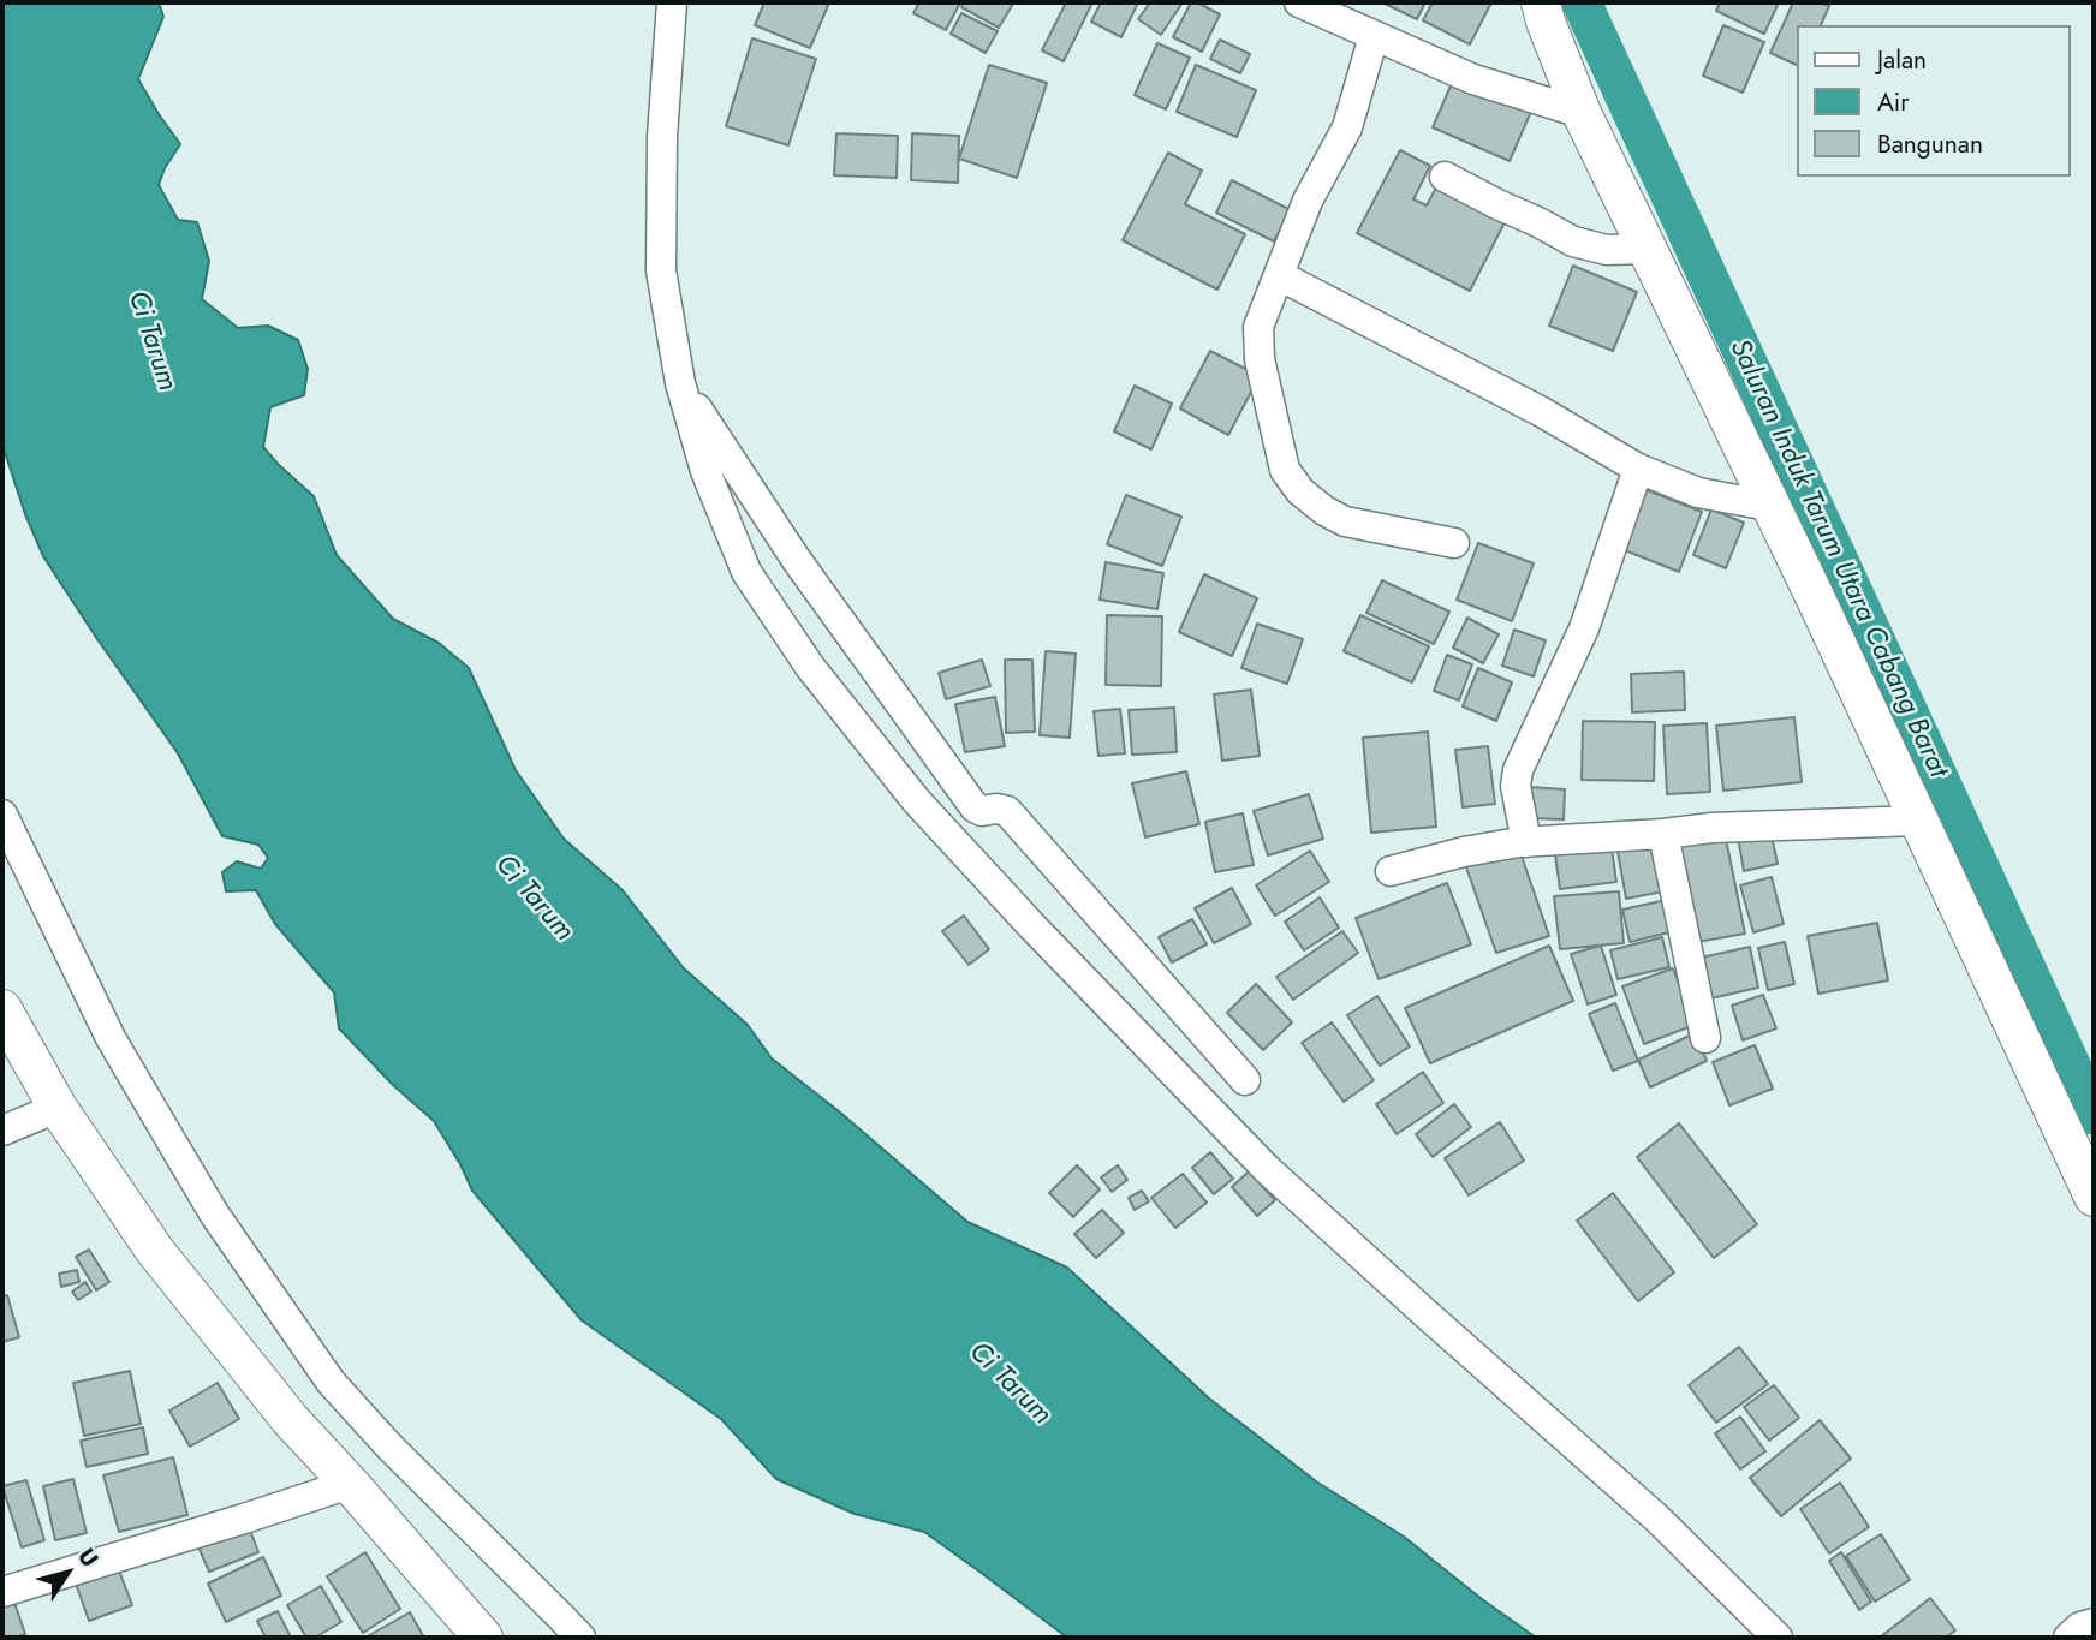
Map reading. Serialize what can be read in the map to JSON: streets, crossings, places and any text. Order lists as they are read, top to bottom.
{
  "water": ["Ci Tarum", "Saluran Induk Tarum Utara Cabang Barat"],
  "legend": ["Jalan", "Air", "Bangunan"],
  "north": "top right"
}
